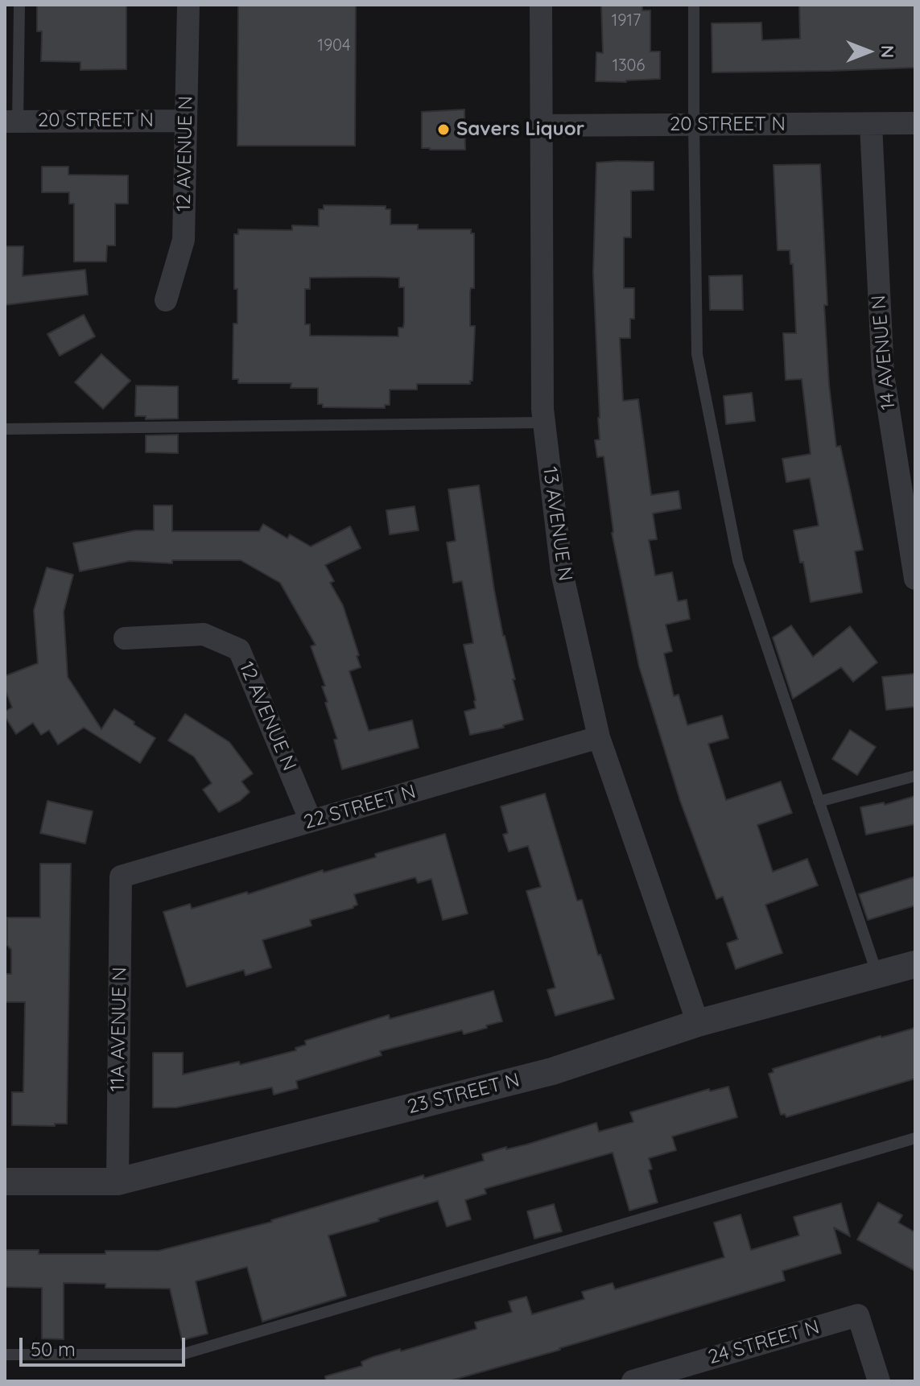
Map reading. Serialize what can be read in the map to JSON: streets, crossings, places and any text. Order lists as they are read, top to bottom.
{
  "streets": {
    "street": [
      "20 STREET N",
      "12 AVENUE N",
      "14 AVENUE N",
      "13 AVENUE N",
      "22 STREET N",
      "11A AVENUE N",
      "23 STREET N",
      "24 STREET N"
    ]
  },
  "crossings": [
    ["20 STREET N", "12 AVENUE N"],
    ["20 STREET N", "14 AVENUE N"],
    ["20 STREET N", "13 AVENUE N"],
    ["12 AVENUE N", "22 STREET N"],
    ["13 AVENUE N", "22 STREET N"],
    ["13 AVENUE N", "23 STREET N"],
    ["22 STREET N", "11A AVENUE N"],
    ["11A AVENUE N", "23 STREET N"]
  ],
  "places": ["Savers Liquor"],
  "house_numbers": ["1917", "1904", "1306"],
  "scale_bar": "50 m",
  "north": "right"
}
